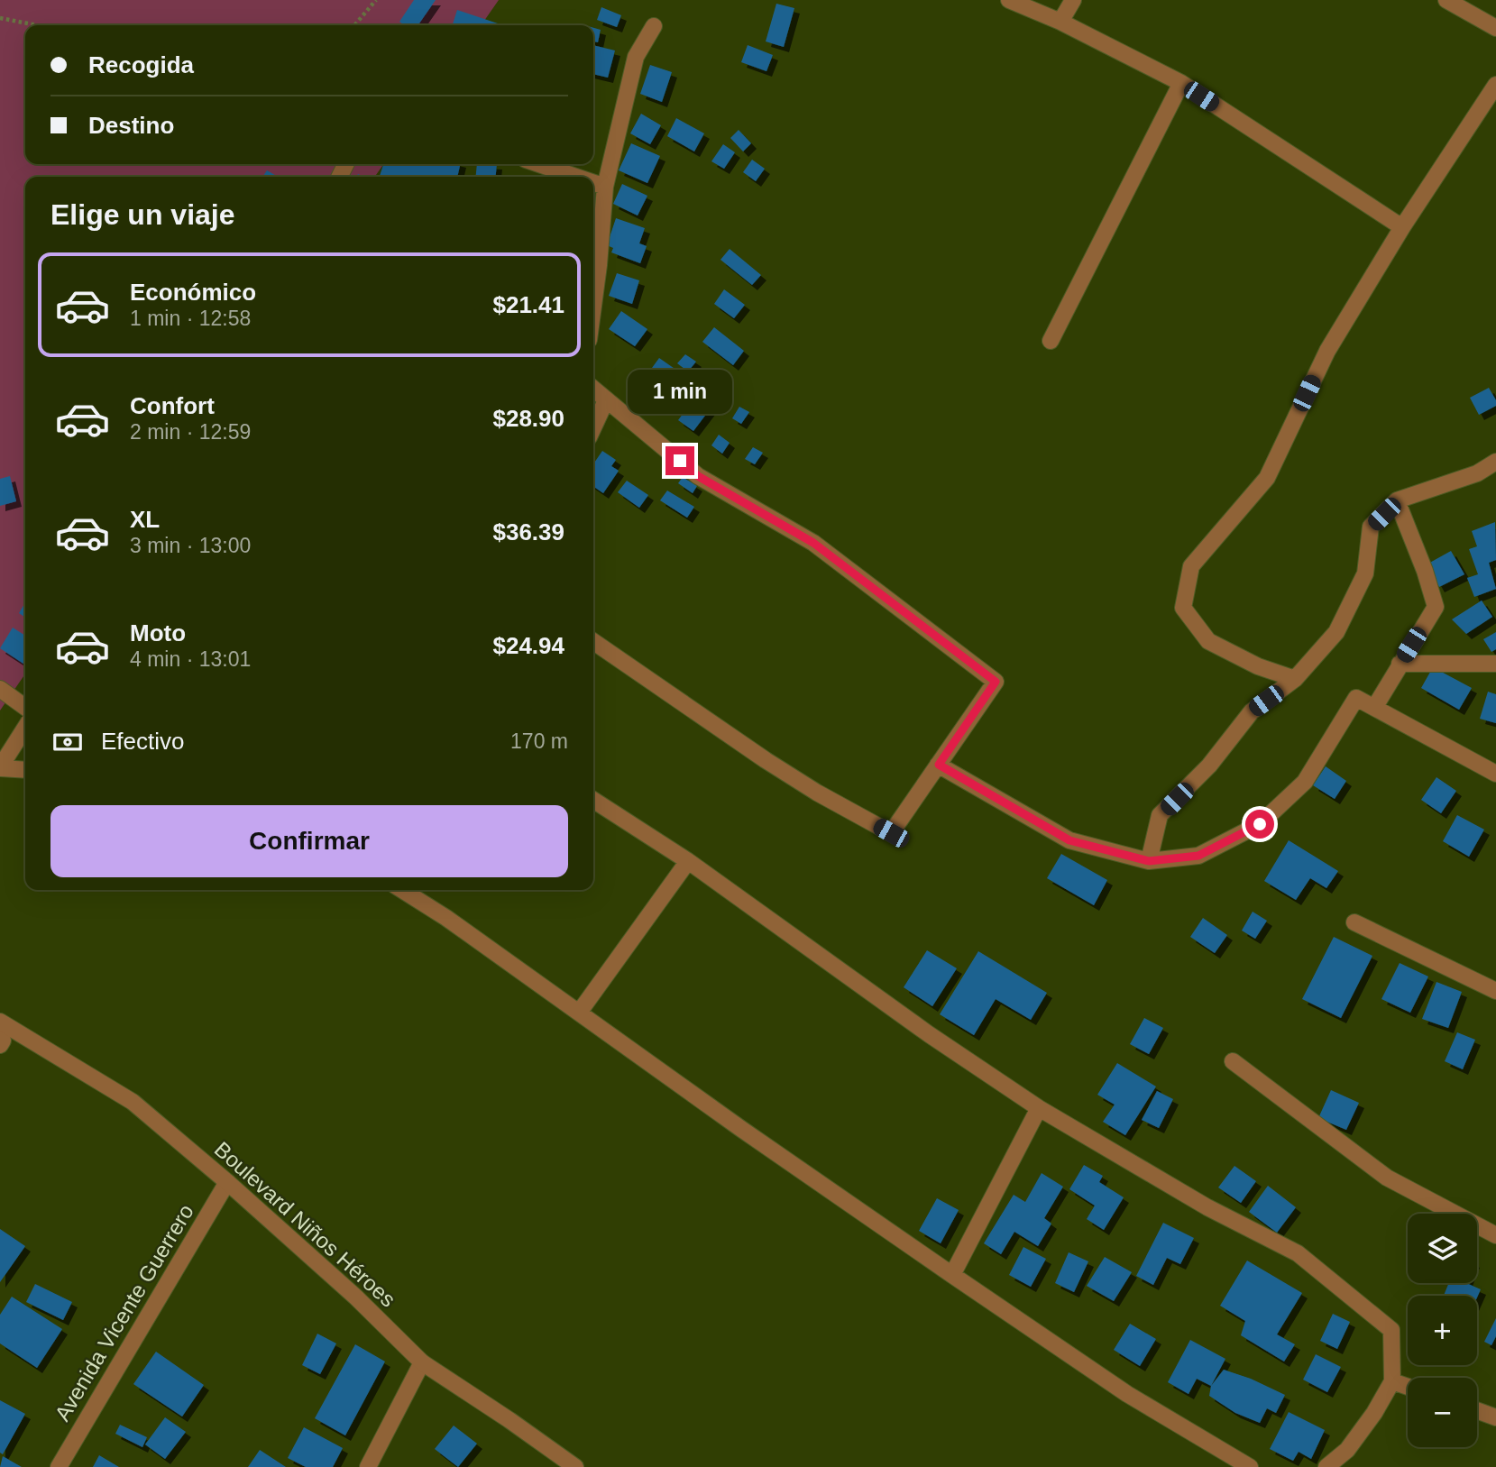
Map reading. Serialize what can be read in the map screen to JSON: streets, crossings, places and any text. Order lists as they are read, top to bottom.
{
  "streets": {
    "street": ["Boulevard Niños Héroes", "Avenida Vicente Guerrero"]
  },
  "crossings": [
    ["Boulevard Niños Héroes", "Avenida Vicente Guerrero"]
  ],
  "page": {
    "banner": ["Recogida", "Destino"],
    "heading": "Elige un viaje",
    "list": [
      {
        "name": "Económico",
        "note": "1 min · 12:58",
        "value": "$21.41"
      },
      {
        "name": "Confort",
        "note": "2 min · 12:59",
        "value": "$28.90"
      },
      {
        "name": "XL",
        "note": "3 min · 13:00",
        "value": "$36.39"
      },
      {
        "name": "Moto",
        "note": "4 min · 13:01",
        "value": "$24.94"
      }
    ],
    "bubble": "1 min",
    "pay": ["Efectivo", "170 m"],
    "buttons": "Confirmar",
    "map_buttons": ["+", "−"]
  }
}
